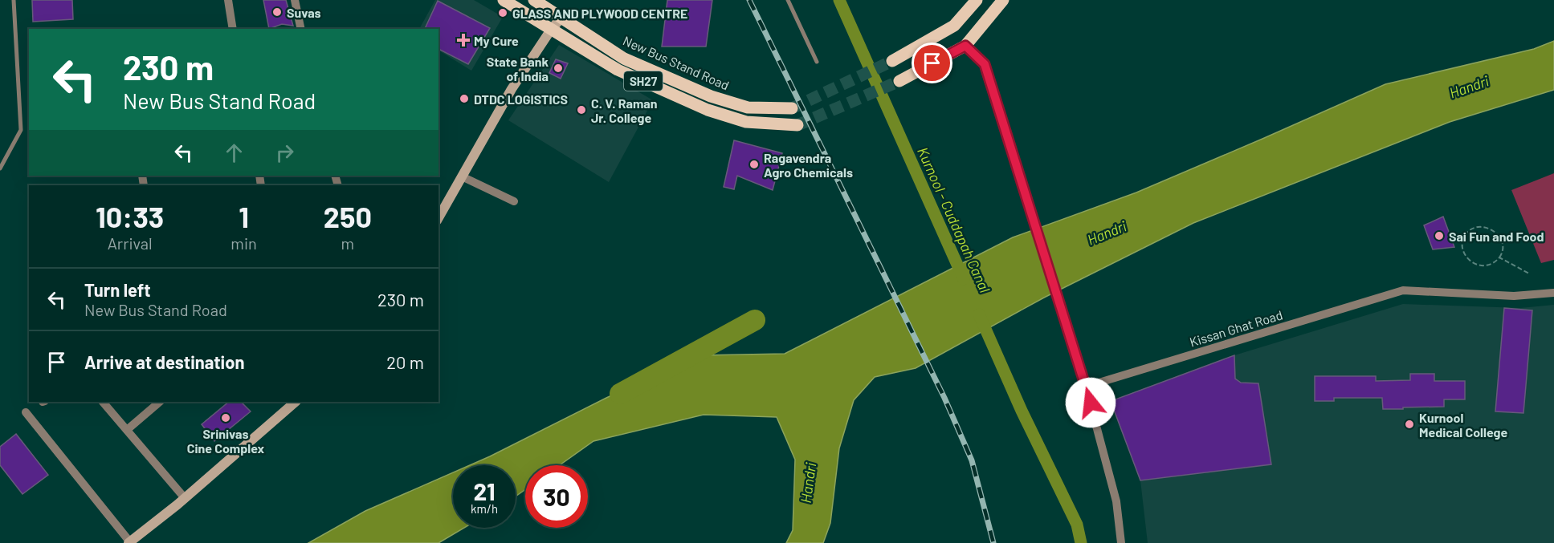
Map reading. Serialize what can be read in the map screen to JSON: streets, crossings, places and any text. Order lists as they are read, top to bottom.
{
  "streets": {
    "main road": ["New Bus Stand Road", "SH27"],
    "street": ["Kissan Ghat Road"]
  },
  "water": ["Handri", "Kurnool - Cuddapah Canal"],
  "places": {
    "other": [
      "Suvas",
      "GLASS AND PLYWOOD CENTRE",
      "State Bank of India",
      "DTDC LOGISTICS",
      "C. V. Raman Jr. College",
      "Ragavendra Agro Chemicals",
      "Sai Fun and Food",
      "Srinivas Cine Complex",
      "Kurnool Medical College"
    ],
    "health": ["My Cure"]
  },
  "page": {
    "turn": ["230 m", "New Bus Stand Road"],
    "eta": [
      "10:33",
      "Arrival",
      "1",
      "min",
      "250",
      "m"
    ],
    "list": [
      {
        "name": "Turn left",
        "note": "New Bus Stand Road",
        "value": "230 m"
      },
      {
        "name": "Arrive at destination",
        "value": "20 m"
      }
    ],
    "speed": "21 km/h",
    "limit": "30"
  }
}
